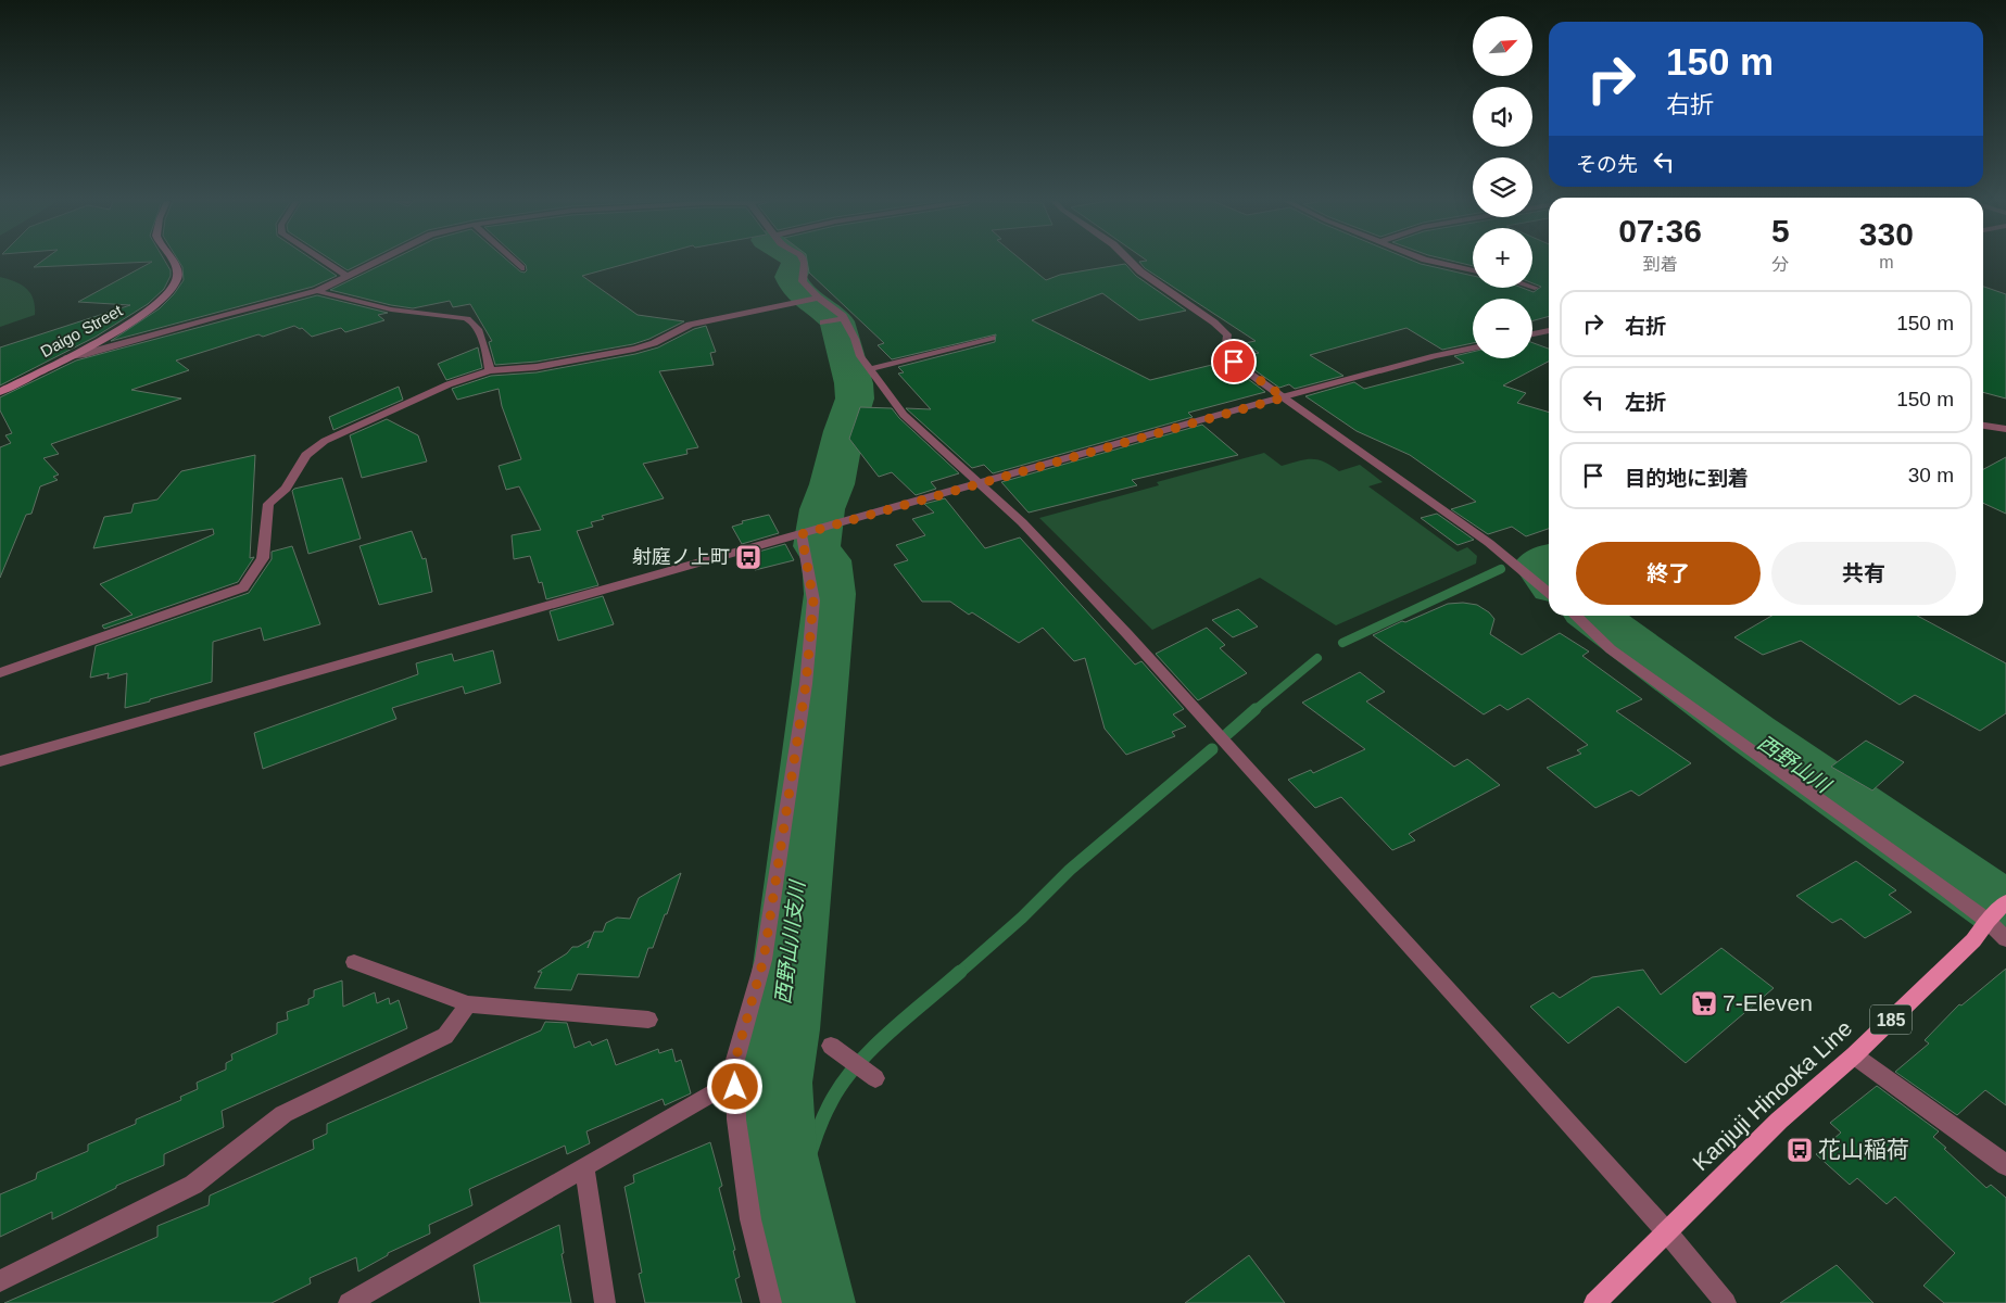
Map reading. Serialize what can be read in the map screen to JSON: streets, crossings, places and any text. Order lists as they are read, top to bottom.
{
  "streets": {
    "main road": ["Daigo Street", "185", "Kanjuji Hinooka Line"]
  },
  "water": ["西野山川", "西野山川支川"],
  "places": {
    "bus stop": ["射庭ノ上町", "花山稲荷"],
    "supermarket": ["7-Eleven"]
  },
  "north": "top right",
  "page": {
    "map_buttons": ["+", "−"],
    "turn": ["150 m", "右折"],
    "then": "その先",
    "eta": [
      "07:36",
      "到着",
      "5",
      "分",
      "330",
      "m"
    ],
    "list": [
      {
        "name": "右折",
        "value": "150 m"
      },
      {
        "name": "左折",
        "value": "150 m"
      },
      {
        "name": "目的地に到着",
        "value": "30 m"
      }
    ],
    "buttons": ["終了", "共有"]
  }
}
